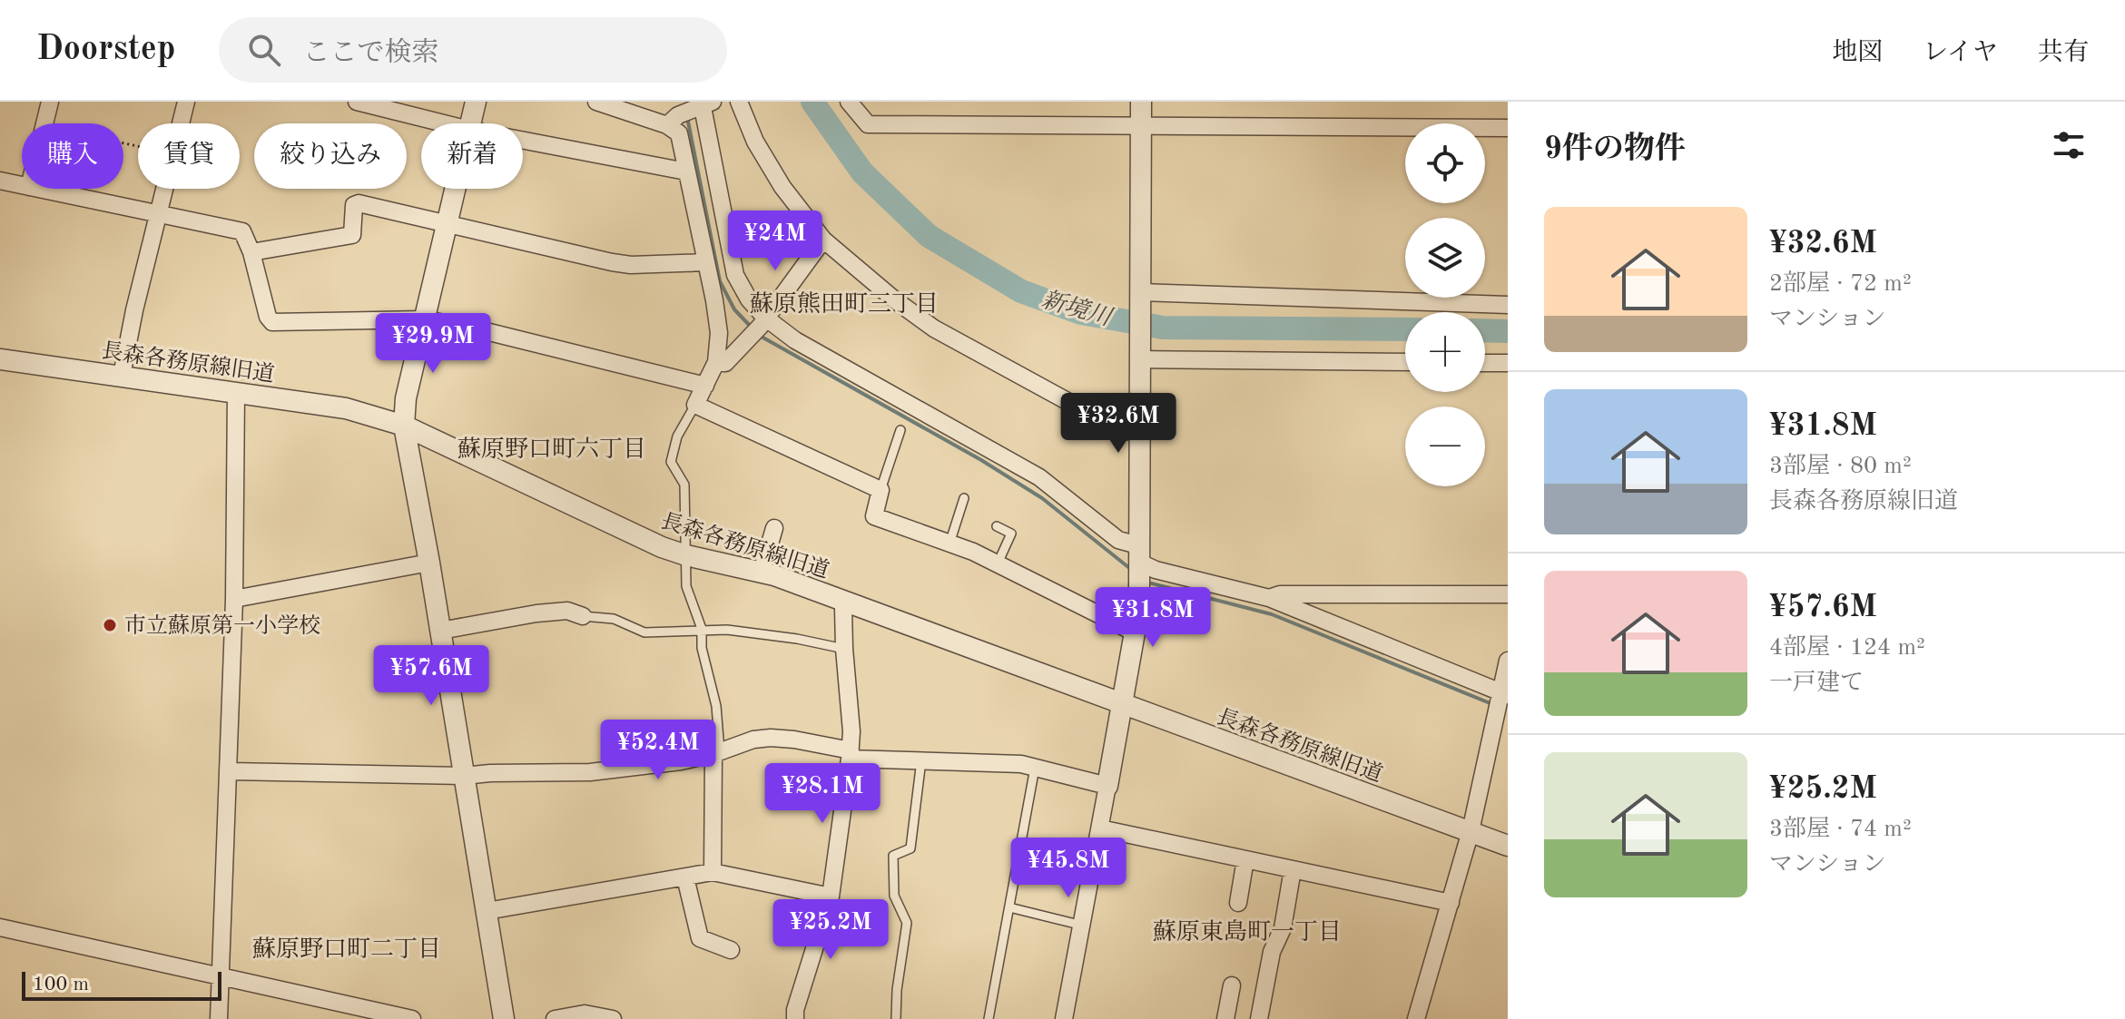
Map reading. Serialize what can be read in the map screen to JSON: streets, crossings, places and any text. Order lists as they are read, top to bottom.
{
  "streets": {
    "street": ["長森各務原線旧道"]
  },
  "districts": [
    "蘇原熊田町三丁目",
    "蘇原野口町六丁目",
    "蘇原東島町一丁目",
    "蘇原野口町二丁目"
  ],
  "water": ["新境川"],
  "places": ["市立蘇原第一小学校"],
  "scale_bar": "100 m",
  "page": {
    "header": "Doorstep",
    "search": "ここで検索",
    "nav": ["地図", "レイヤ", "共有"],
    "heading": "9件の物件",
    "map_buttons": ["+", "−"],
    "chip": [
      "購入",
      "賃貸",
      "絞り込み",
      "新着"
    ],
    "list": [
      {
        "name": "¥32.6M",
        "note": "2部屋 · 72 m² · マンション"
      },
      {
        "name": "¥31.8M",
        "note": "3部屋 · 80 m² · 長森各務原線旧道"
      },
      {
        "name": "¥57.6M",
        "note": "4部屋 · 124 m² · 一戸建て"
      },
      {
        "name": "¥25.2M",
        "note": "3部屋 · 74 m² · マンション"
      }
    ],
    "price": [
      "¥24M",
      "¥29.9M",
      "¥32.6M",
      "¥31.8M",
      "¥57.6M",
      "¥52.4M",
      "¥28.1M",
      "¥45.8M",
      "¥25.2M"
    ],
    "scale": "100 m"
  }
}
